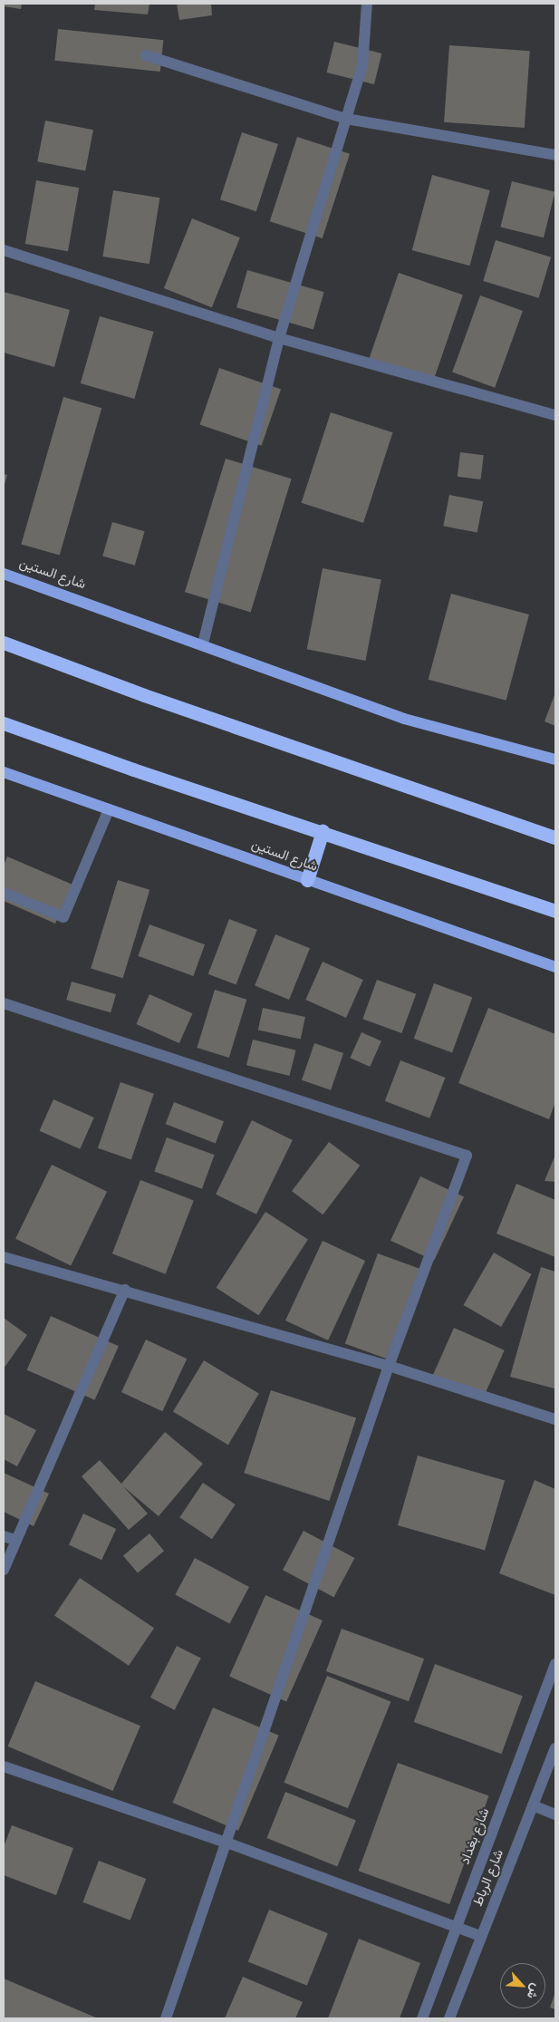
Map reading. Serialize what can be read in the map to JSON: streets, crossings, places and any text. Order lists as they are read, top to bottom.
{
  "streets": {
    "main road": ["شارع الستين"],
    "street": ["شارع بغداد", "شارع الرباط"]
  },
  "north": "bottom right"
}
